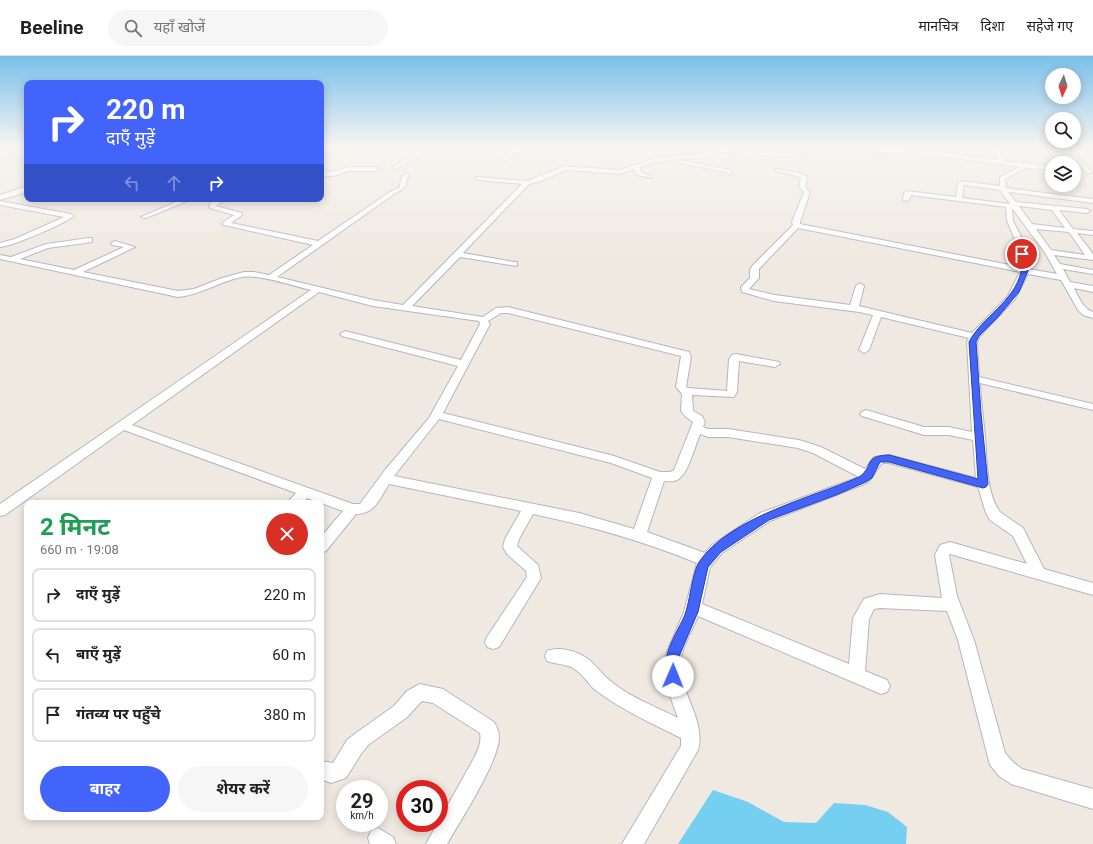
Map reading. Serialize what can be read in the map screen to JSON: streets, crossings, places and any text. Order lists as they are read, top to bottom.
{
  "north": "bottom",
  "page": {
    "header": "Beeline",
    "search": "यहाँ खोजें",
    "nav": ["मानचित्र", "दिशा", "सहेजे गए"],
    "turn": ["220 m", "दाएँ मुड़ें"],
    "heading": ["2 मिनट", "660 m · 19:08"],
    "list": [
      {
        "name": "दाएँ मुड़ें",
        "value": "220 m"
      },
      {
        "name": "बाएँ मुड़ें",
        "value": "60 m"
      },
      {
        "name": "गंतव्य पर पहुँचे",
        "value": "380 m"
      }
    ],
    "buttons": ["बाहर", "शेयर करें"],
    "speed": "29 km/h",
    "limit": "30"
  }
}
